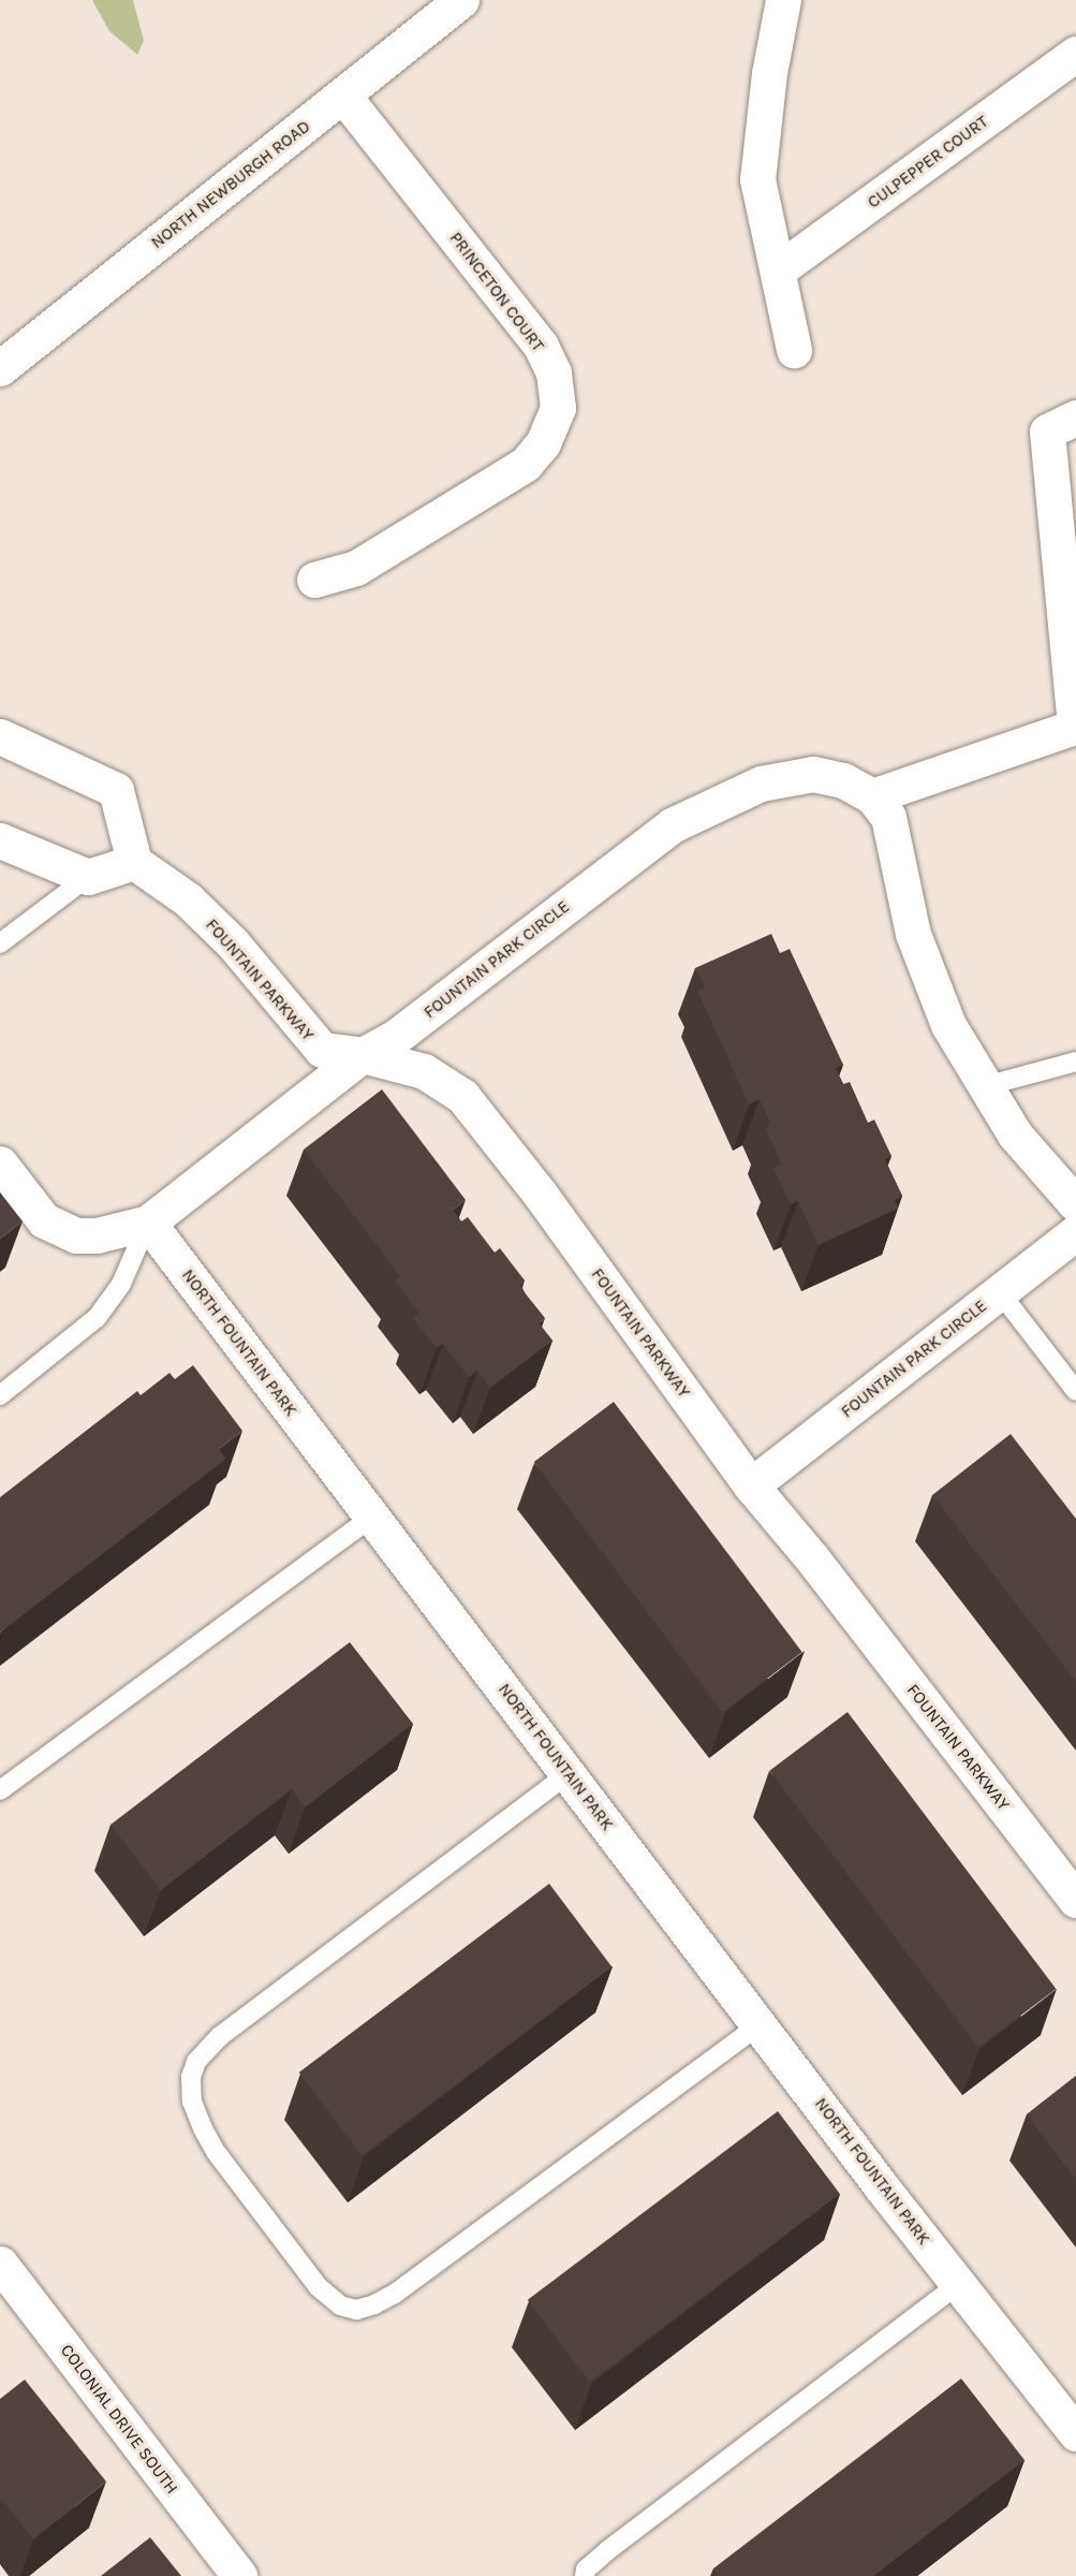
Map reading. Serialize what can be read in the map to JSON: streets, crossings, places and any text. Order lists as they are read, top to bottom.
{
  "streets": {
    "street": [
      "CULPEPPER COURT",
      "NORTH NEWBURGH ROAD",
      "PRINCETON COURT",
      "FOUNTAIN PARK CIRCLE",
      "FOUNTAIN PARKWAY",
      "NORTH FOUNTAIN PARK",
      "COLONIAL DRIVE SOUTH"
    ]
  },
  "crossings": [
    ["NORTH NEWBURGH ROAD", "PRINCETON COURT"],
    ["FOUNTAIN PARK CIRCLE", "FOUNTAIN PARKWAY"],
    ["FOUNTAIN PARK CIRCLE", "NORTH FOUNTAIN PARK"]
  ]
}
